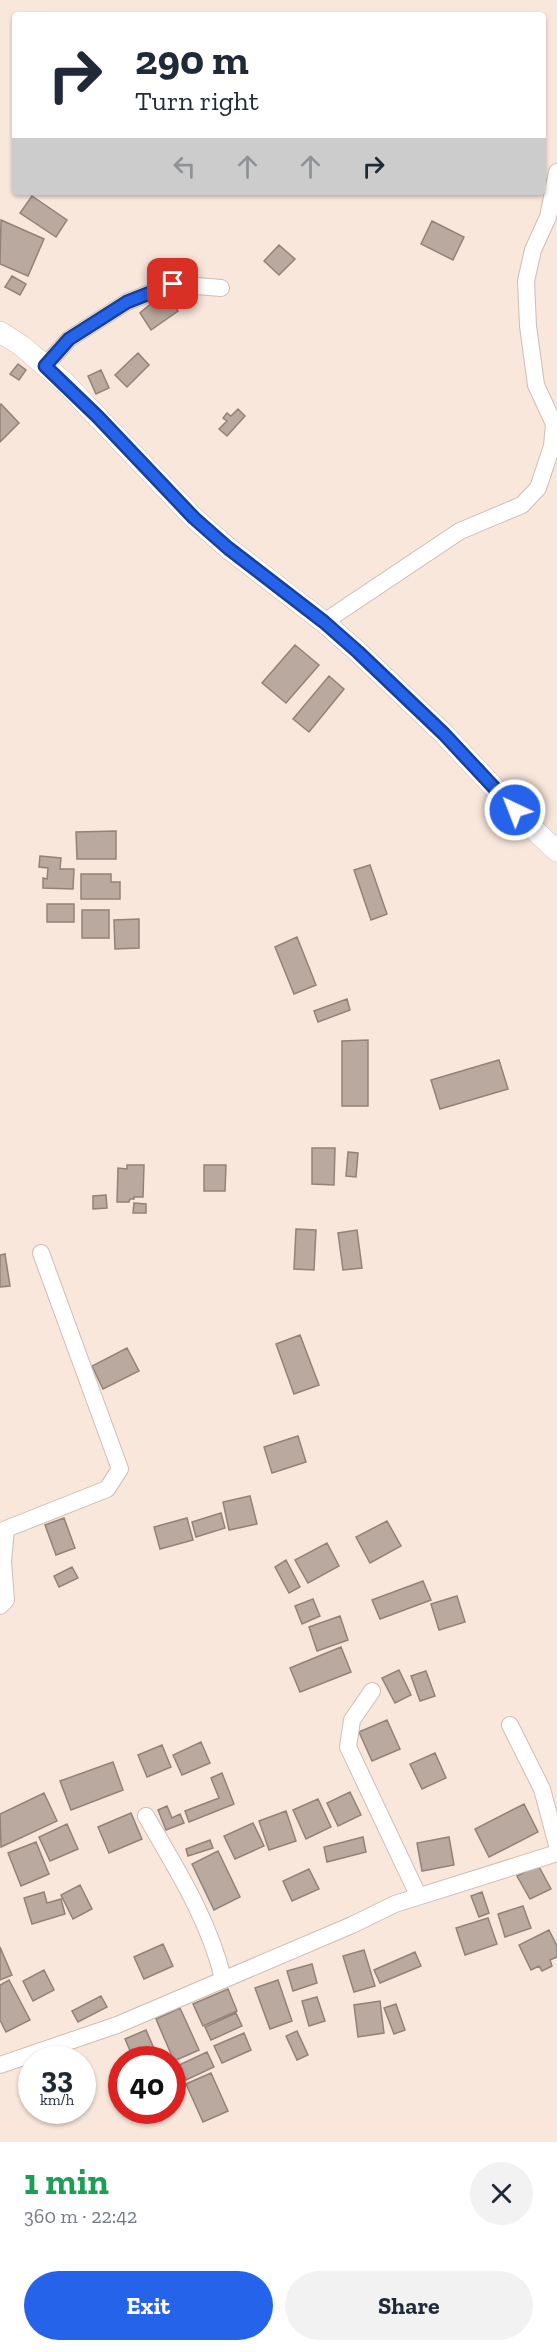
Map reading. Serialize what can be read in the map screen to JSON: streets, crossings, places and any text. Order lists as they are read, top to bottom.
{
  "page": {
    "turn": ["290 m", "Turn right"],
    "speed": "33 km/h",
    "limit": "40",
    "heading": ["1 min", "360 m · 22:42"],
    "buttons": ["Exit", "Share"]
  }
}
